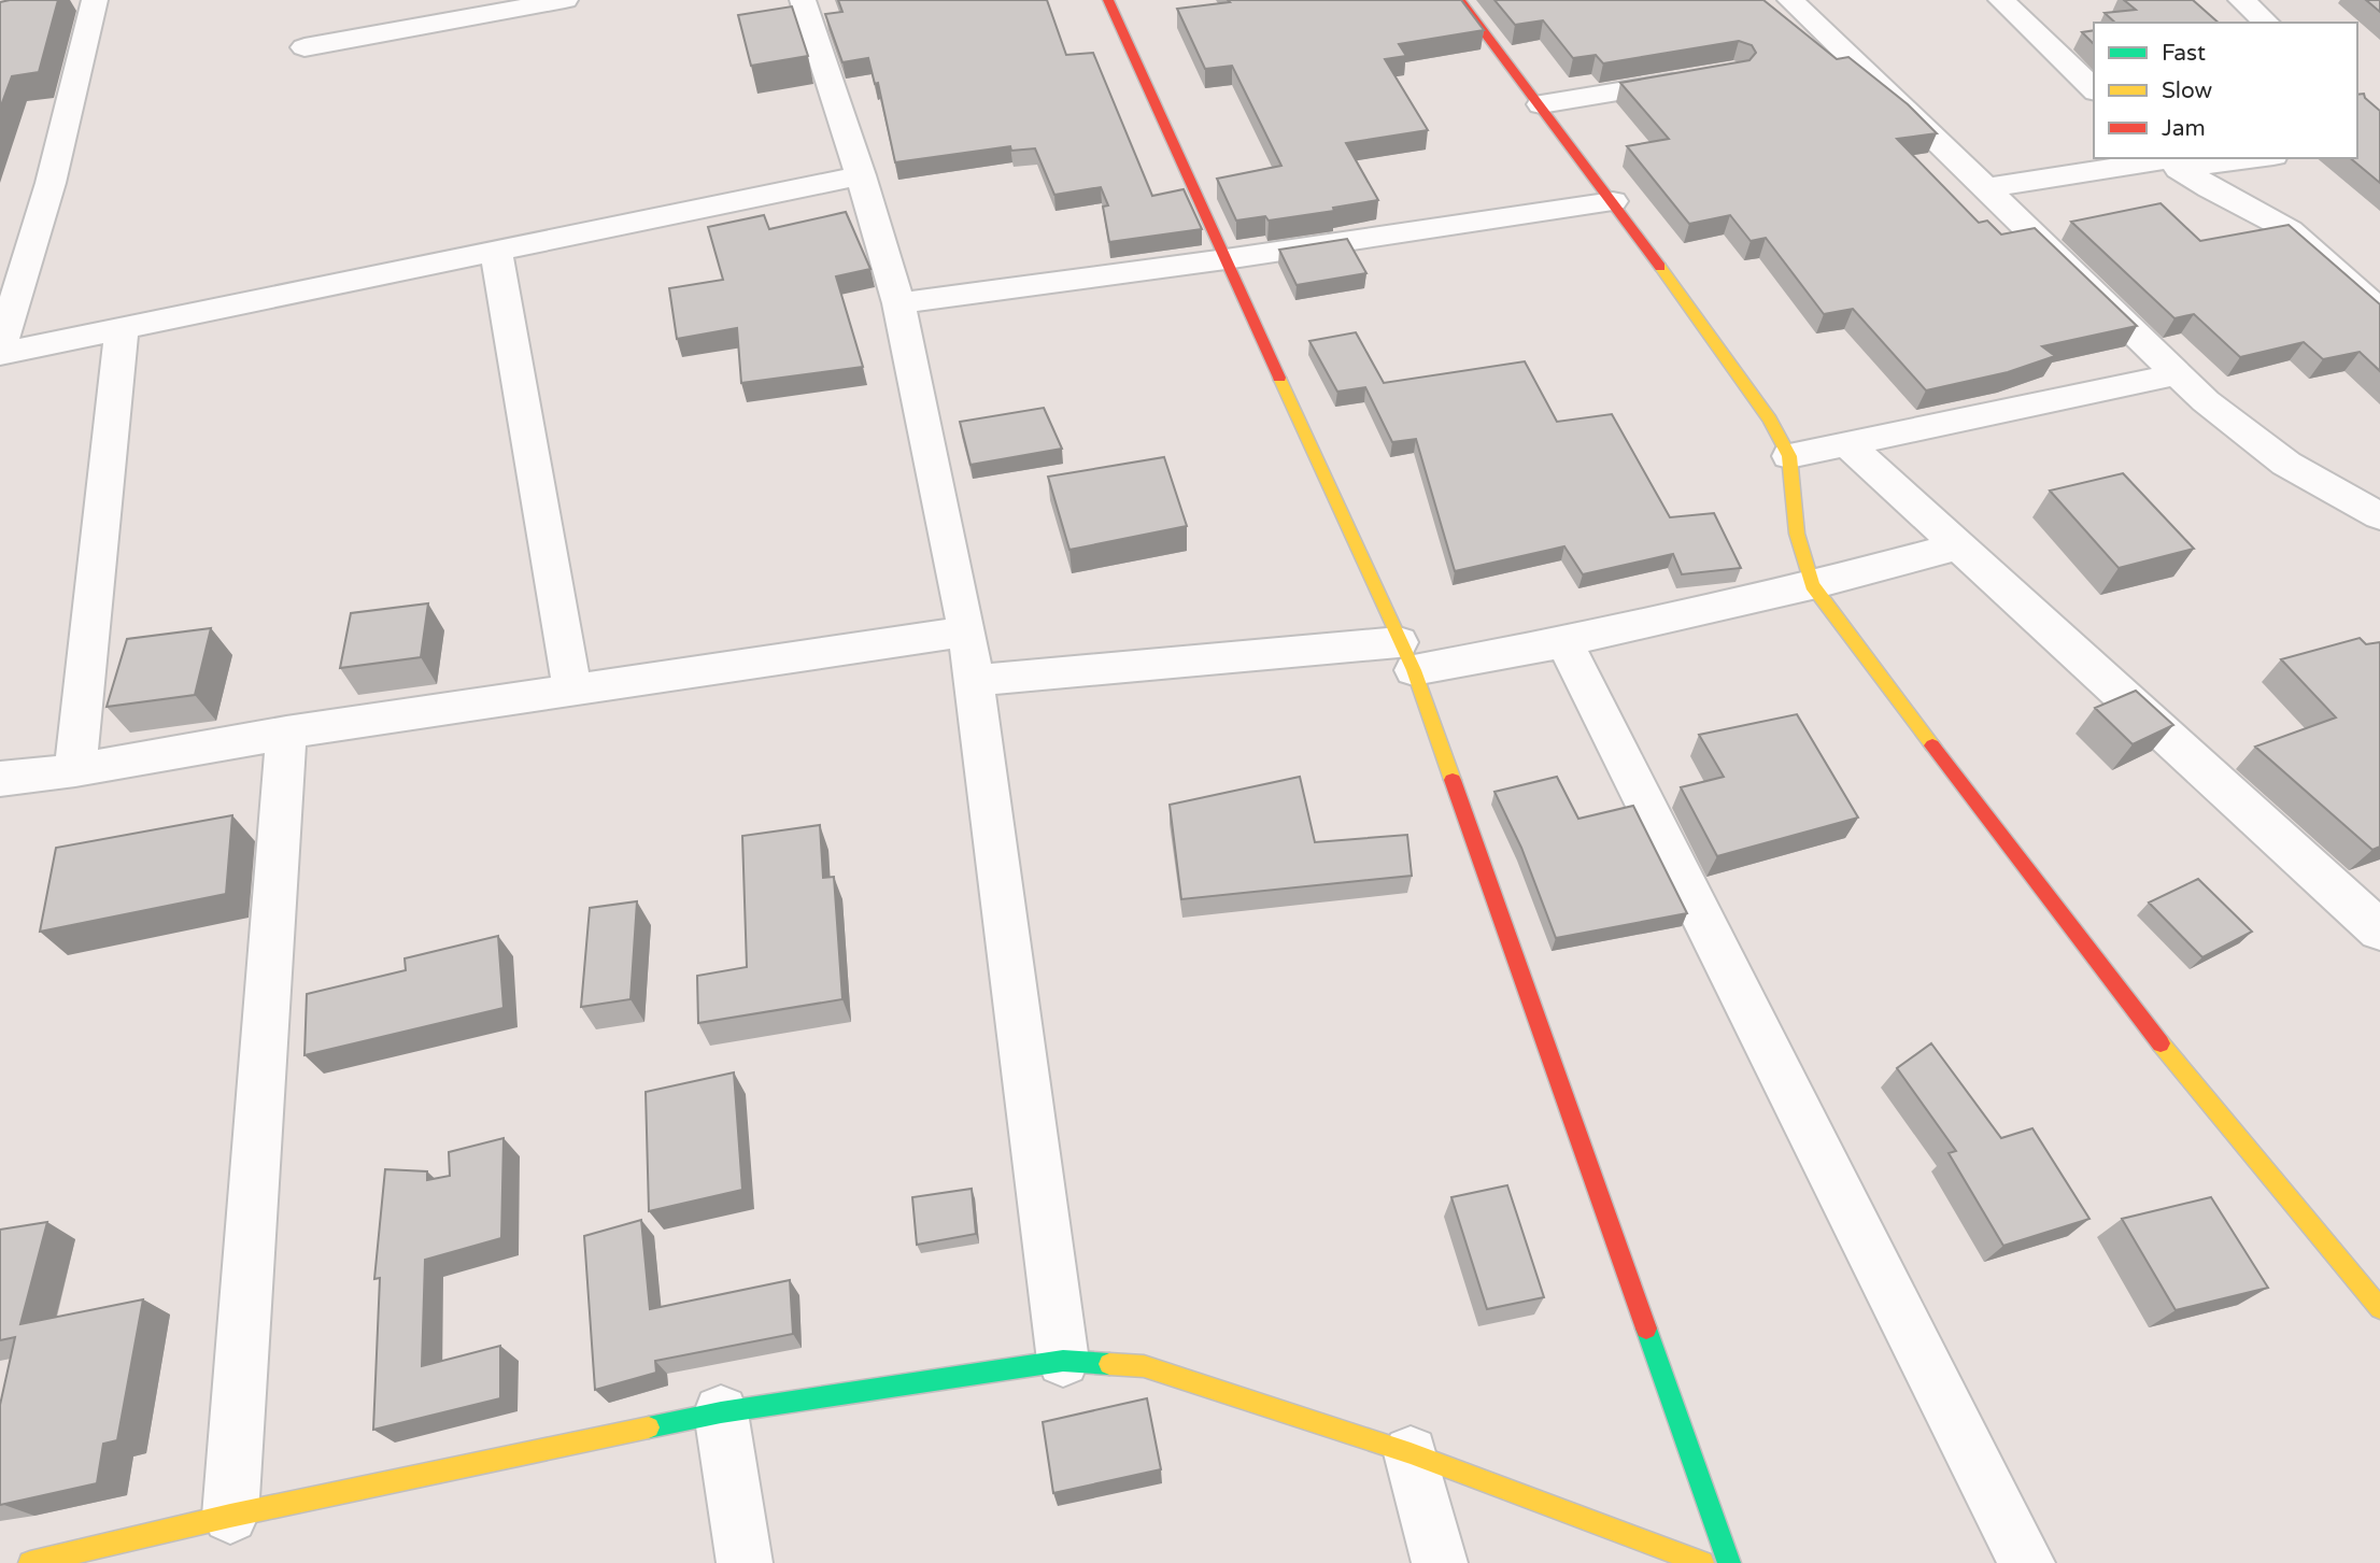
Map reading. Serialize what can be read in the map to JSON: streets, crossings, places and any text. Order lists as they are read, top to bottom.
{
  "legend": ["Fast", "Slow", "Jam"]
}
